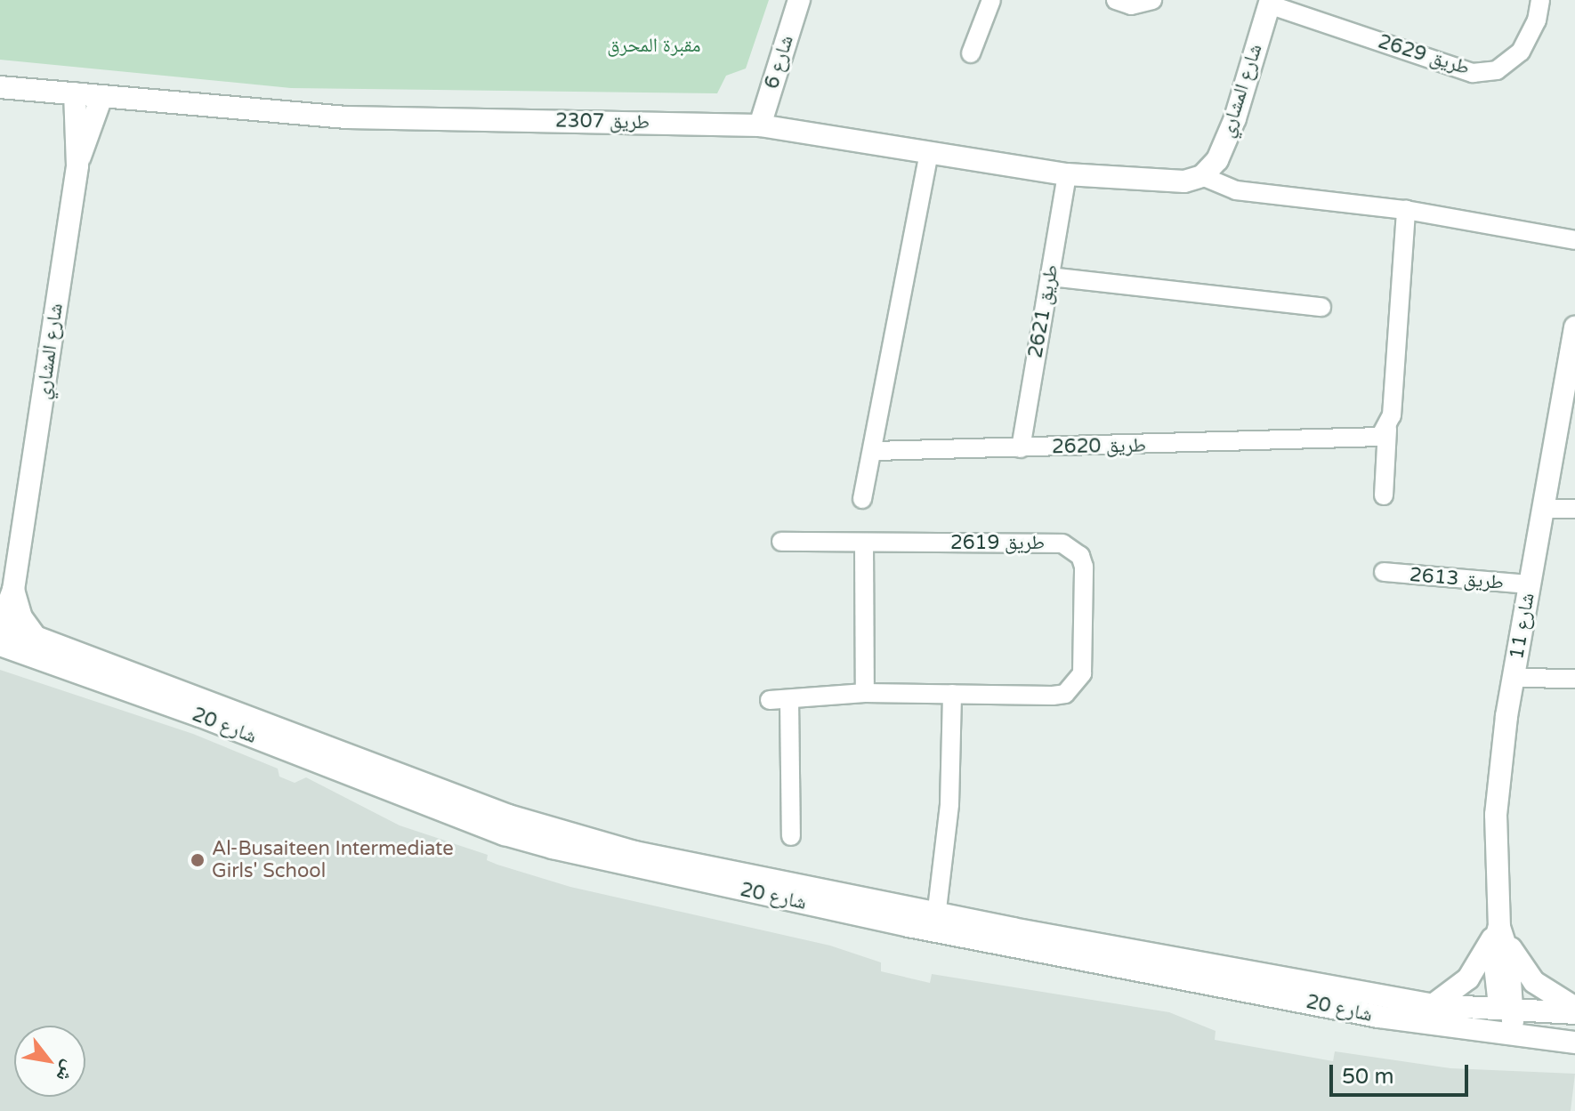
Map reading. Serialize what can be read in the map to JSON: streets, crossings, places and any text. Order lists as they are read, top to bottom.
{
  "streets": {
    "main road": [
      "شارع 6",
      "شارع المشاري",
      "طريق 2307",
      "شارع 11",
      "شارع 20"
    ],
    "street": [
      "طريق 2629",
      "طريق 2621",
      "طريق 2620",
      "طريق 2619",
      "طريق 2613"
    ]
  },
  "crossings": [
    ["طريق 2629", "شارع المشاري"],
    ["شارع 6", "طريق 2307"],
    ["شارع المشاري", "طريق 2307"],
    ["شارع المشاري", "شارع 20"],
    ["طريق 2307", "طريق 2621"],
    ["طريق 2621", "طريق 2620"],
    ["طريق 2613", "شارع 11"],
    ["شارع 11", "شارع 20"]
  ],
  "parks": ["مقبرة المحرق"],
  "places": ["Al-Busaiteen Intermediate Girls' School"],
  "scale_bar": "50 m",
  "north": "bottom right"
}
